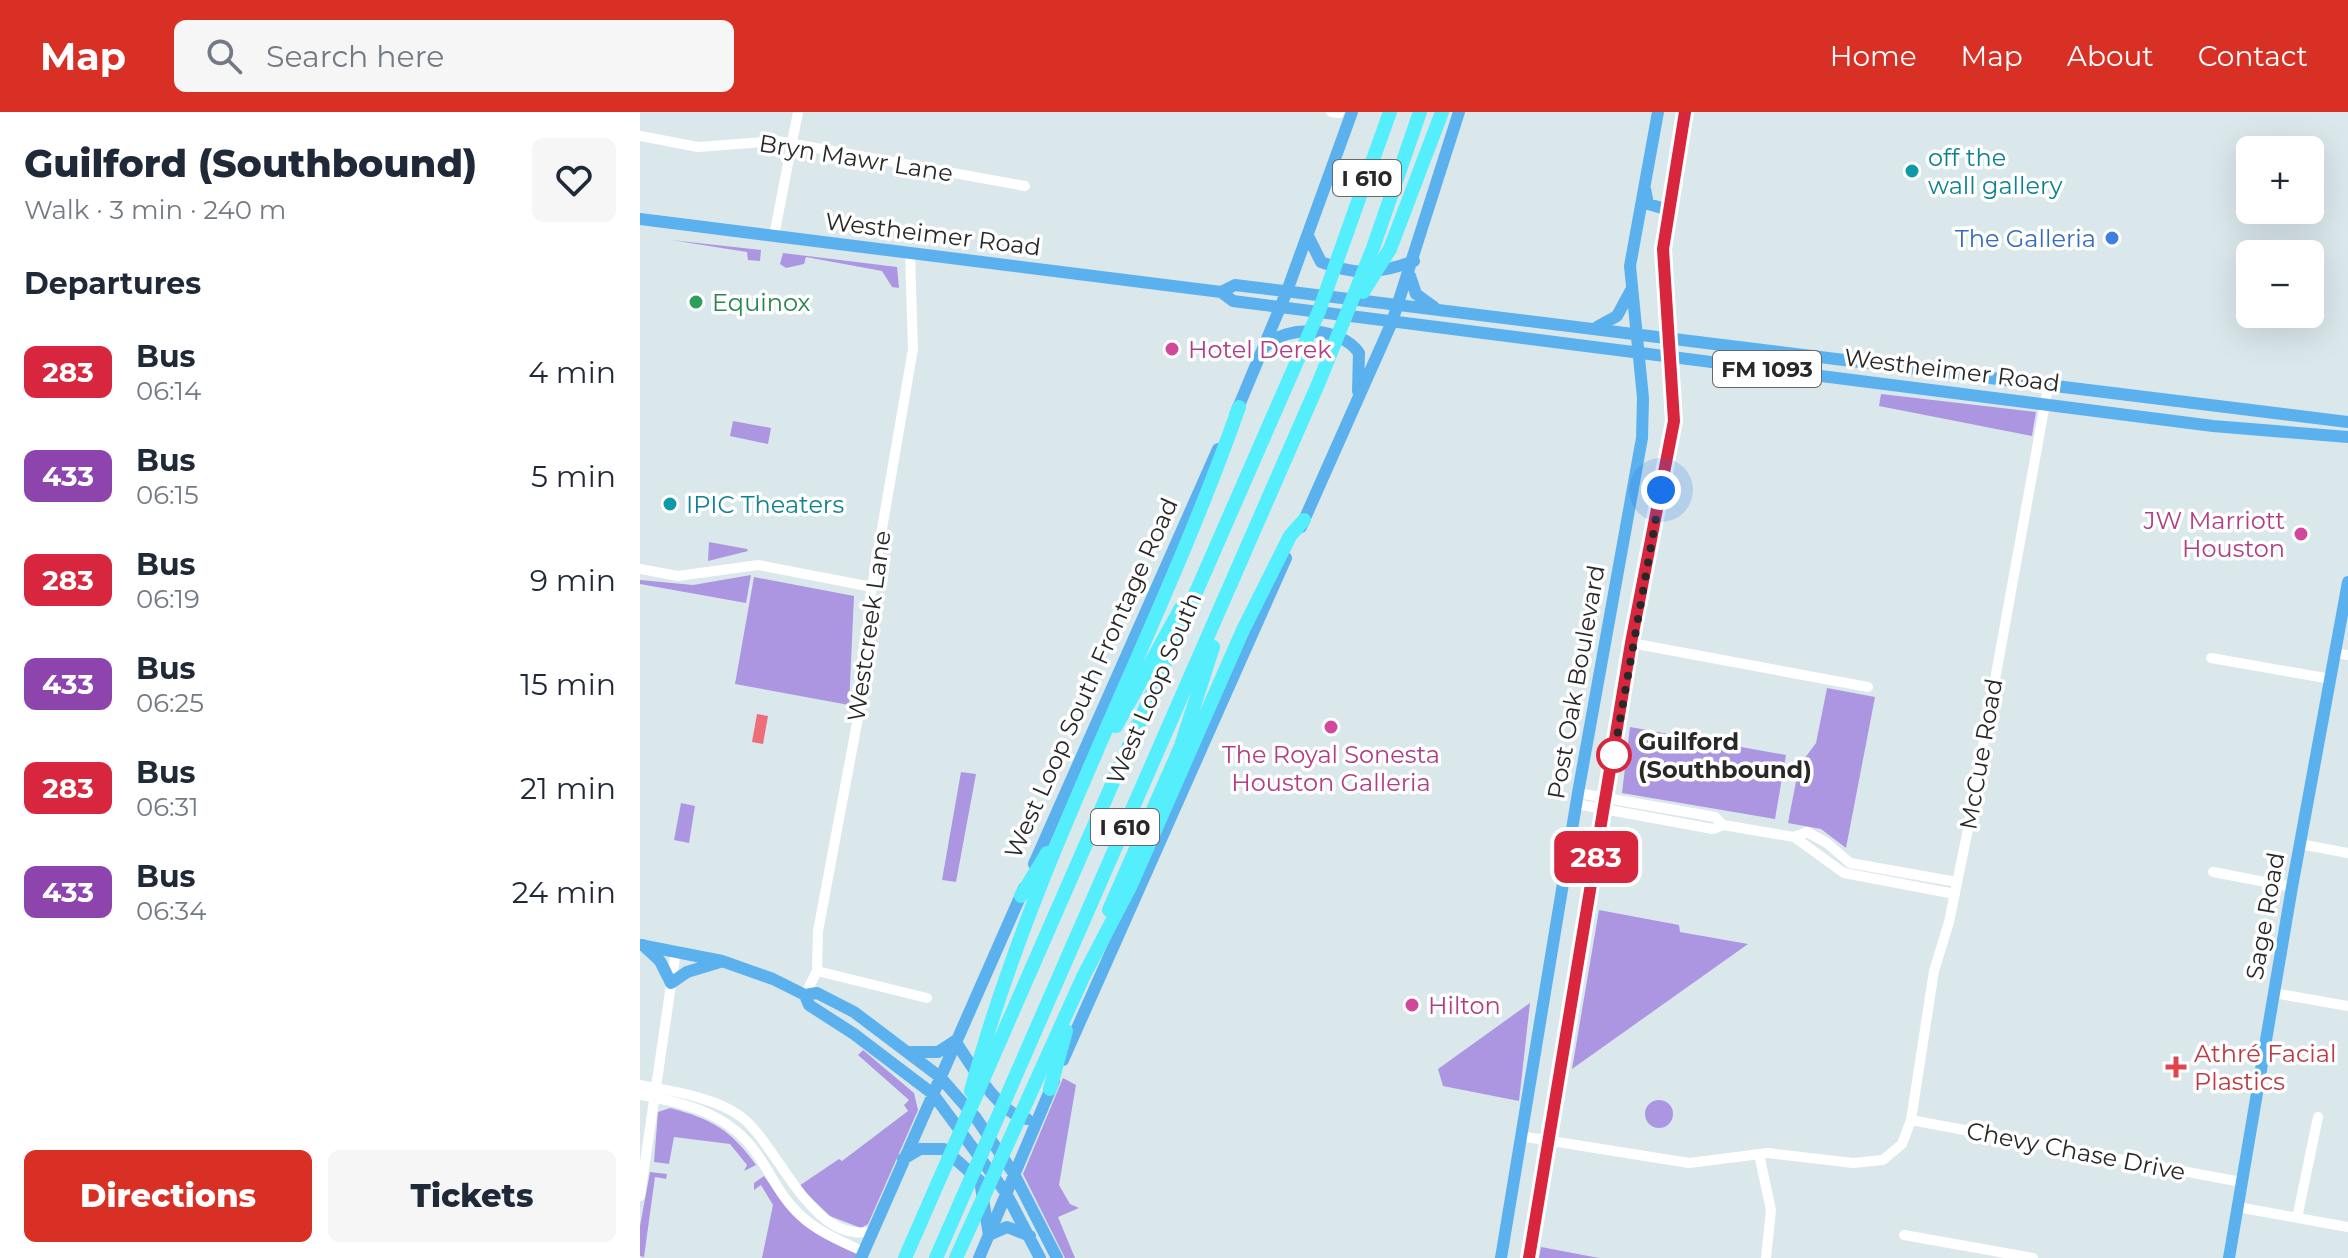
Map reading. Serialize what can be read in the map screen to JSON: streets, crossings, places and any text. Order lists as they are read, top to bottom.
{
  "streets": {
    "highway": ["I 610", "West Loop South"],
    "main road": [
      "Westheimer Road",
      "FM 1093",
      "West Loop South Frontage Road",
      "Post Oak Boulevard",
      "Sage Road"
    ],
    "street": [
      "Bryn Mawr Lane",
      "Westcreek Lane",
      "McCue Road",
      "Chevy Chase Drive"
    ]
  },
  "crossings": [
    ["Westheimer Road", "Westcreek Lane"],
    ["Westheimer Road", "West Loop South Frontage Road"],
    ["Westheimer Road", "Post Oak Boulevard"],
    ["Westheimer Road", "McCue Road"],
    ["McCue Road", "Chevy Chase Drive"],
    ["Sage Road", "Chevy Chase Drive"]
  ],
  "places": {
    "other": [
      "off the wall gallery",
      "The Galleria",
      "Equinox",
      "Hotel Derek",
      "IPIC Theaters",
      "JW Marriott Houston",
      "The Royal Sonesta Houston Galleria",
      "Guilford (Southbound)",
      "Hilton"
    ],
    "health": ["Athré Facial Plastics"]
  },
  "lines": ["bus line 283"],
  "page": {
    "header": "Map",
    "search": "Search here",
    "nav": [
      "Home",
      "Map",
      "About",
      "Contact"
    ],
    "heading": [
      ["Guilford (Southbound)", "Walk · 3 min · 240 m"],
      "Departures"
    ],
    "on_map": "283",
    "map_buttons": ["+", "−"],
    "list": [
      {
        "mark": "283",
        "name": "Bus",
        "note": "06:14",
        "value": "4 min"
      },
      {
        "mark": "433",
        "name": "Bus",
        "note": "06:15",
        "value": "5 min"
      },
      {
        "mark": "283",
        "name": "Bus",
        "note": "06:19",
        "value": "9 min"
      },
      {
        "mark": "433",
        "name": "Bus",
        "note": "06:25",
        "value": "15 min"
      },
      {
        "mark": "283",
        "name": "Bus",
        "note": "06:31",
        "value": "21 min"
      },
      {
        "mark": "433",
        "name": "Bus",
        "note": "06:34",
        "value": "24 min"
      }
    ],
    "buttons": ["Directions", "Tickets"]
  }
}
